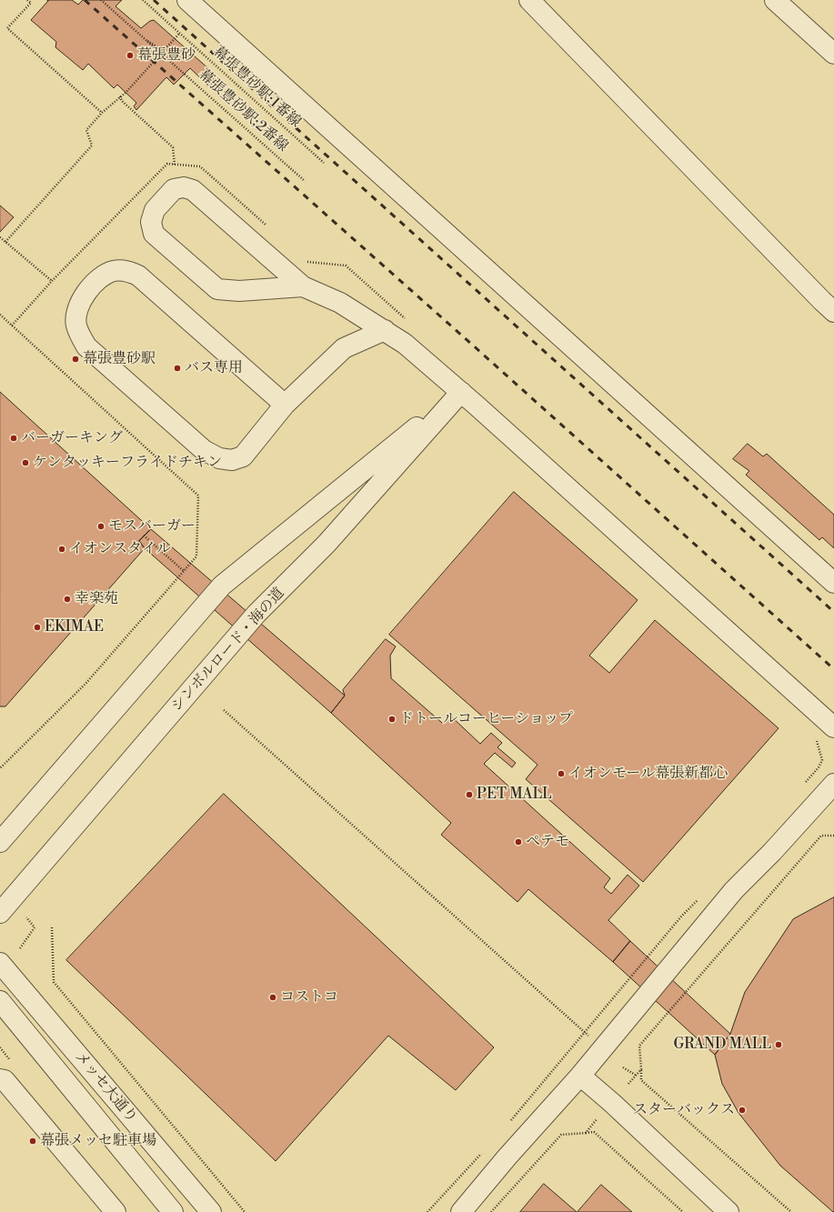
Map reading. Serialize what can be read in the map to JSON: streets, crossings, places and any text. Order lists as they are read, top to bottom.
{
  "streets": {
    "street": ["シンボルロード・海の道", "メッセ大通り"],
    "path": ["幕張豊砂駅;1番線", "幕張豊砂駅;2番線"]
  },
  "places": [
    "幕張豊砂",
    "幕張豊砂駅",
    "バス専用",
    "バーガーキング",
    "ケンタッキーフライドチキン",
    "モスバーガー",
    "イオンスタイル",
    "幸楽苑",
    "EKIMAE",
    "ドトールコーヒーショップ",
    "イオンモール幕張新都心",
    "PET MALL",
    "ペテモ",
    "コストコ",
    "GRAND MALL",
    "スターバックス",
    "幕張メッセ駐車場"
  ]
}
